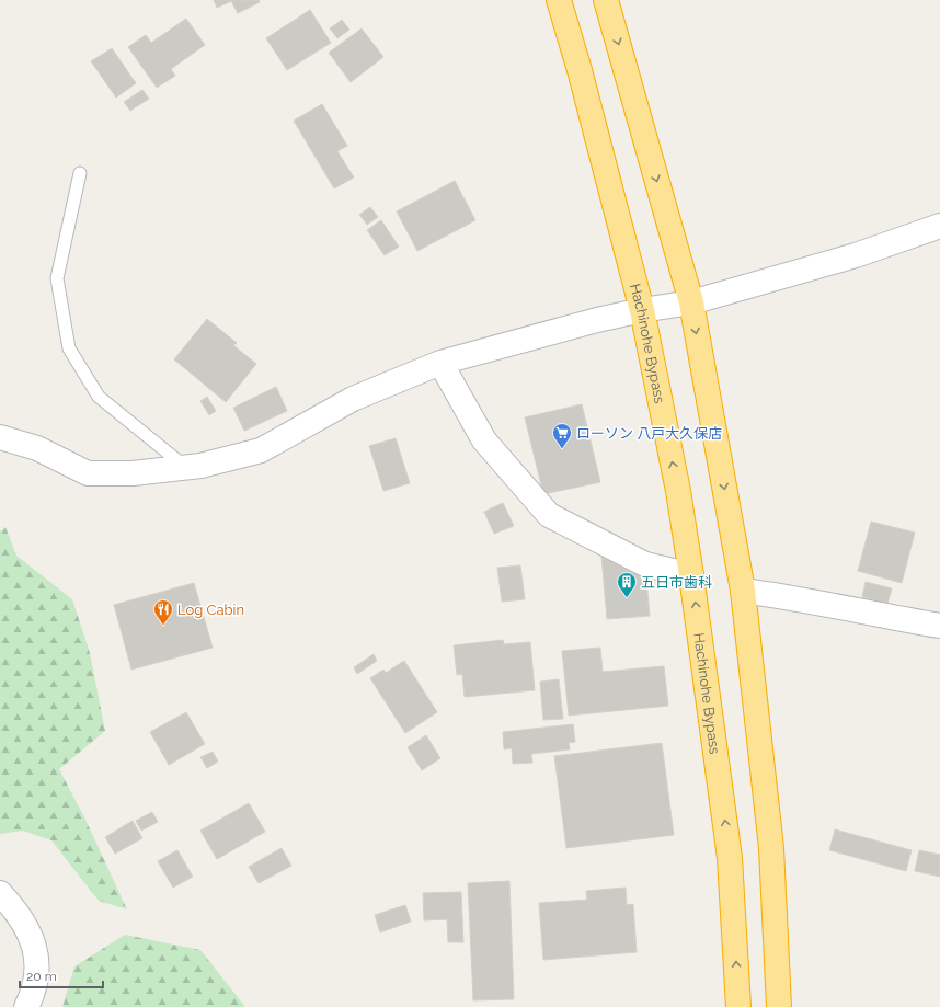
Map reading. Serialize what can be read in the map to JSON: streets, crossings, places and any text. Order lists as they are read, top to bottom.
{
  "streets": {
    "highway": ["Hachinohe Bypass"]
  },
  "places": {
    "supermarket": ["ローソン 八戸大久保店"],
    "building": ["五日市歯科"],
    "restaurant": ["Log Cabin"]
  },
  "scale_bar": "20 m"
}
